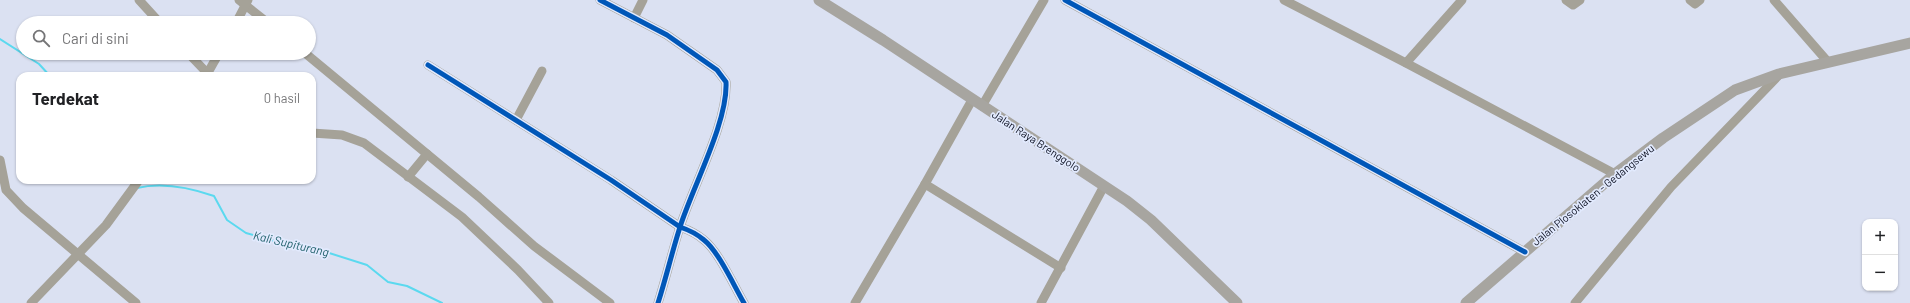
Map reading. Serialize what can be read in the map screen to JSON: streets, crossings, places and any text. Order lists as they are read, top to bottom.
{
  "streets": {
    "main road": ["Jalan Raya Brenggolo", "Jalan Plosoklaten - Gedangsewu"]
  },
  "water": ["Kali Supiturang"],
  "page": {
    "search": "Cari di sini",
    "heading": ["Terdekat", "0 hasil"],
    "map_buttons": ["+", "−"]
  }
}
